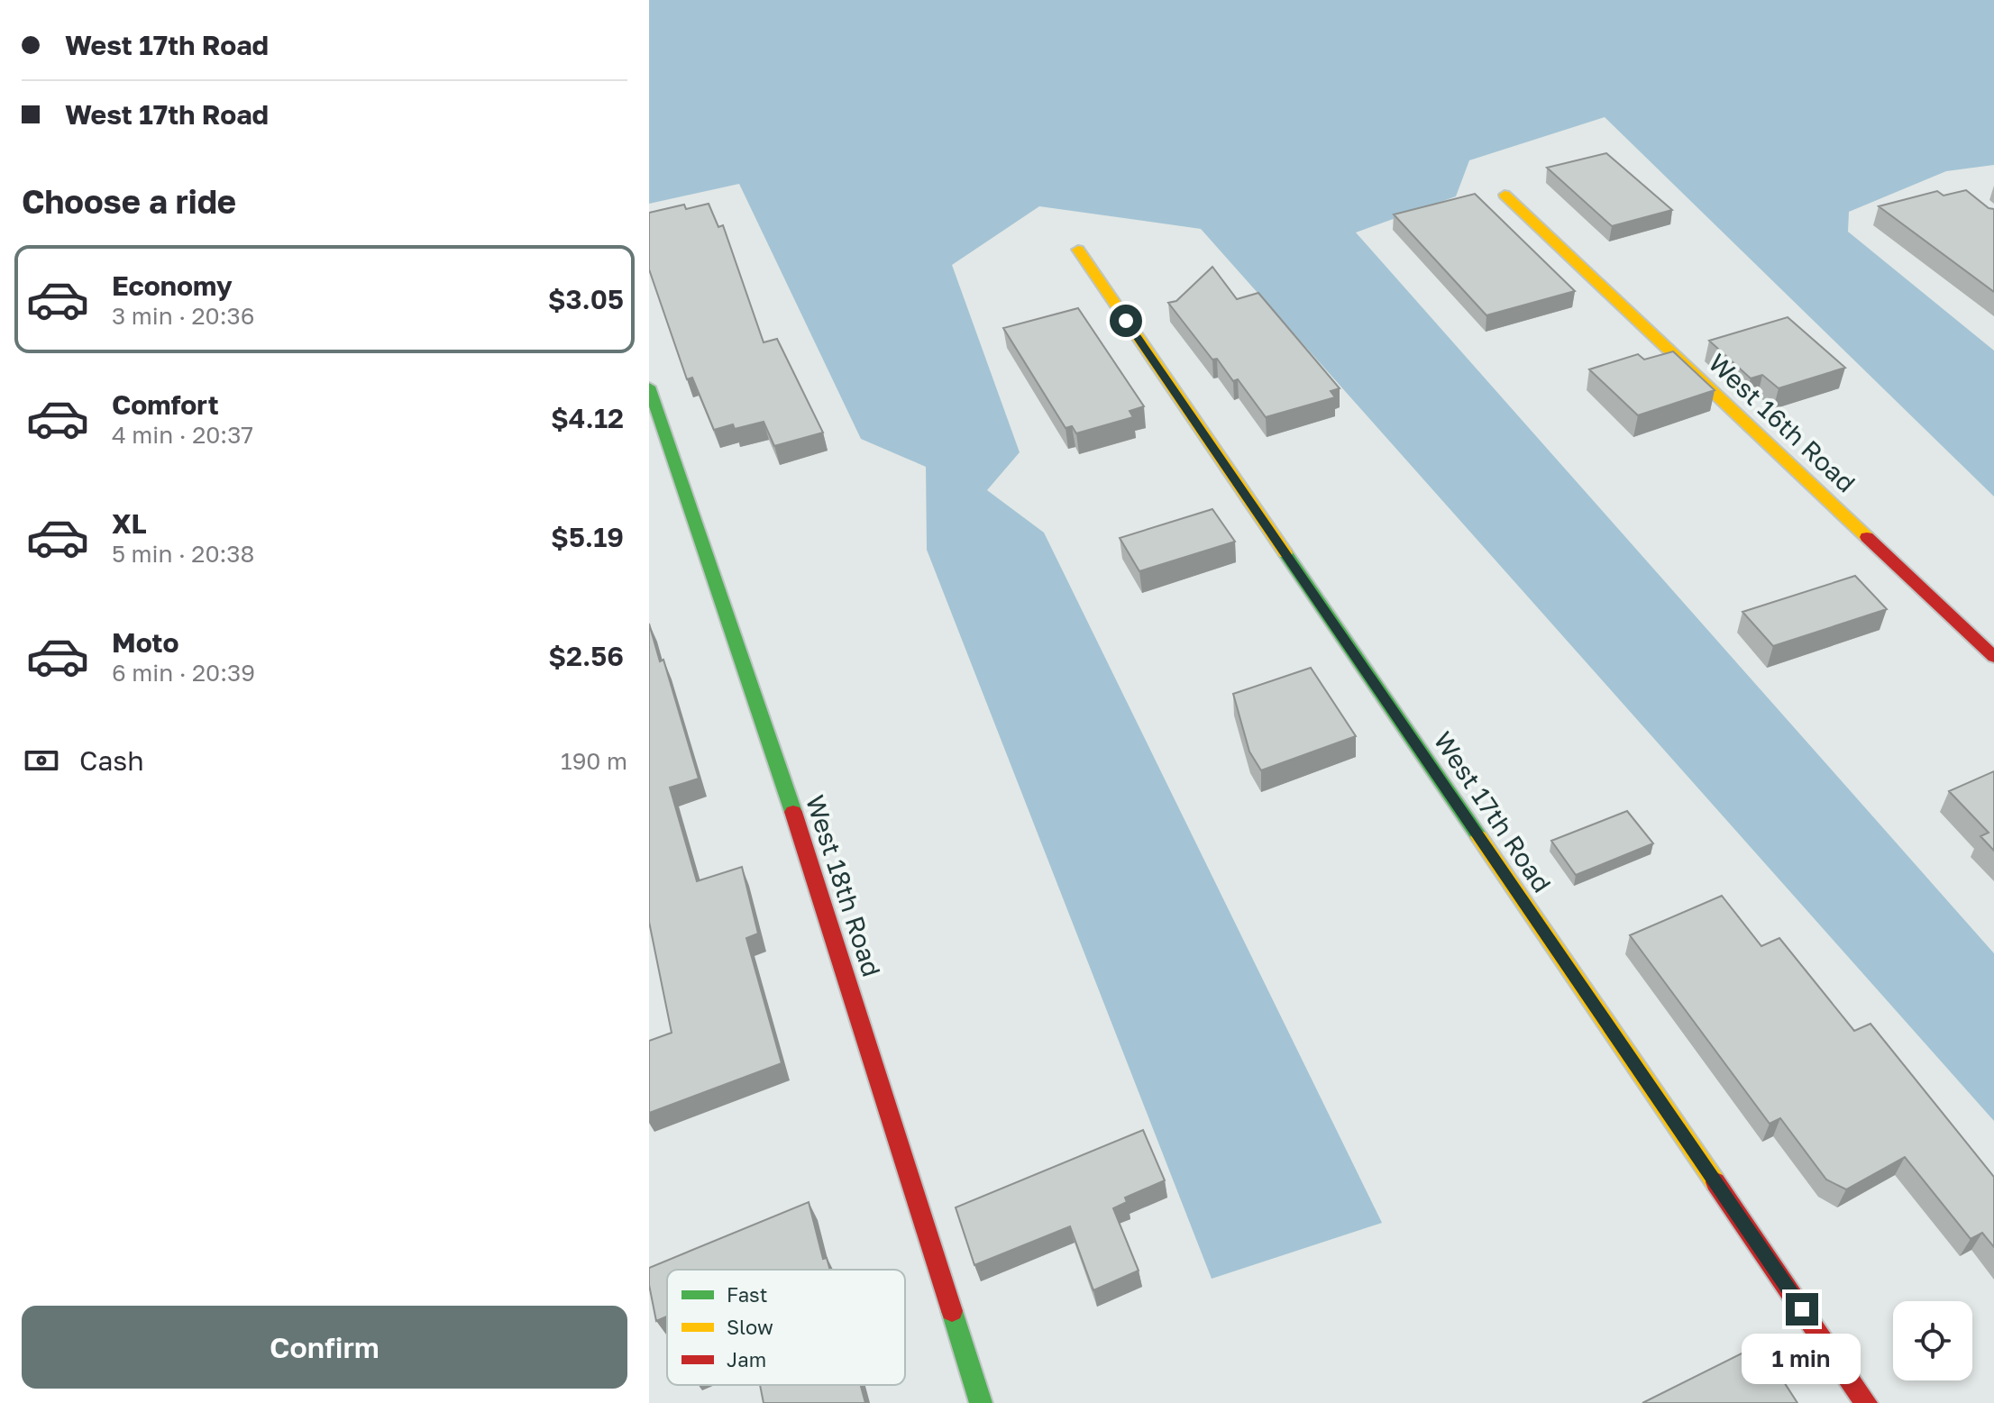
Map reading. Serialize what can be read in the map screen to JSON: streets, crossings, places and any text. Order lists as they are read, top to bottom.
{
  "streets": {
    "street": ["West 16th Road", "West 17th Road", "West 18th Road"]
  },
  "legend": ["Fast", "Slow", "Jam"],
  "page": {
    "banner": ["West 17th Road", "West 17th Road"],
    "heading": "Choose a ride",
    "list": [
      {
        "name": "Economy",
        "note": "3 min · 20:36",
        "value": "$3.05"
      },
      {
        "name": "Comfort",
        "note": "4 min · 20:37",
        "value": "$4.12"
      },
      {
        "name": "XL",
        "note": "5 min · 20:38",
        "value": "$5.19"
      },
      {
        "name": "Moto",
        "note": "6 min · 20:39",
        "value": "$2.56"
      }
    ],
    "pay": ["Cash", "190 m"],
    "buttons": "Confirm",
    "bubble": "1 min"
  }
}
